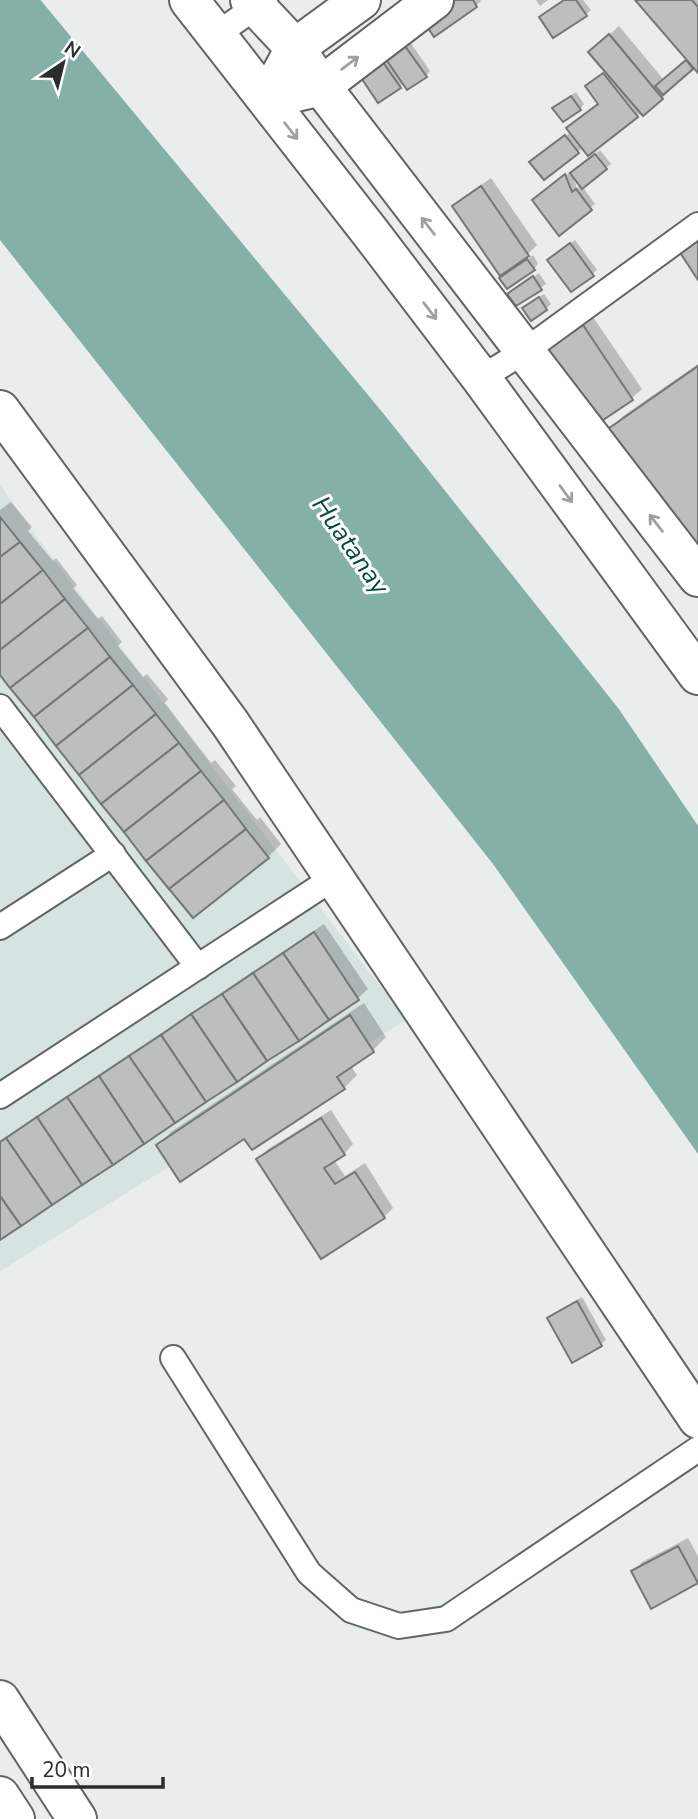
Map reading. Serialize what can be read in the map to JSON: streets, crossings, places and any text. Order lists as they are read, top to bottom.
{
  "water": ["Huatanay"],
  "scale_bar": "20 m",
  "north": "top right"
}
